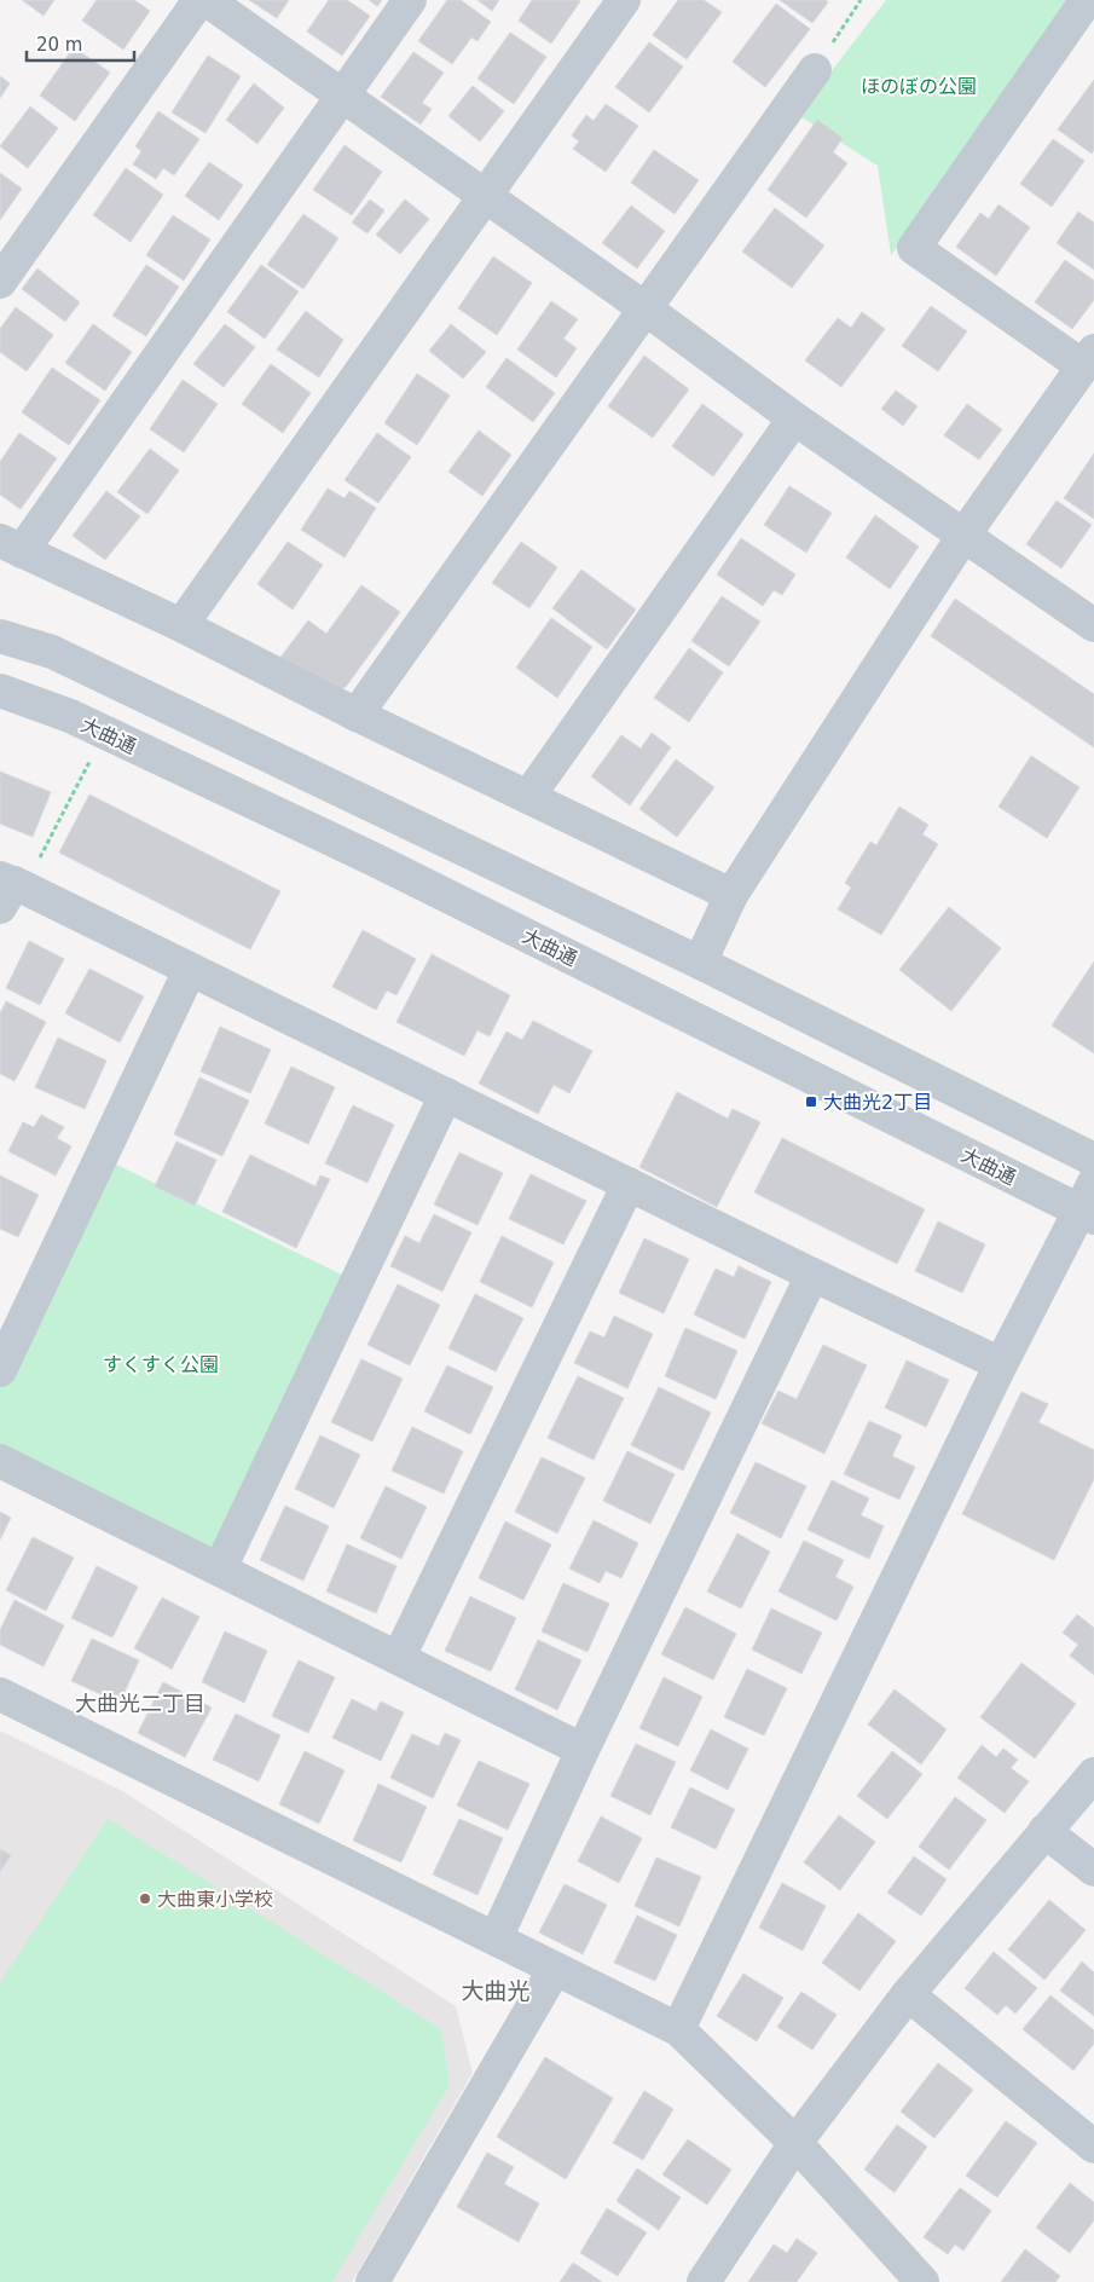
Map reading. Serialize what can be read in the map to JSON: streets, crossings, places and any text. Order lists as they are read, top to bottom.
{
  "streets": {
    "street": ["大曲通"]
  },
  "districts": ["大曲光二丁目", "大曲光"],
  "parks": ["ほのぼの公園", "すくすく公園"],
  "places": {
    "transit": ["大曲光2丁目"],
    "other": ["大曲東小学校"]
  },
  "scale_bar": "20 m"
}
